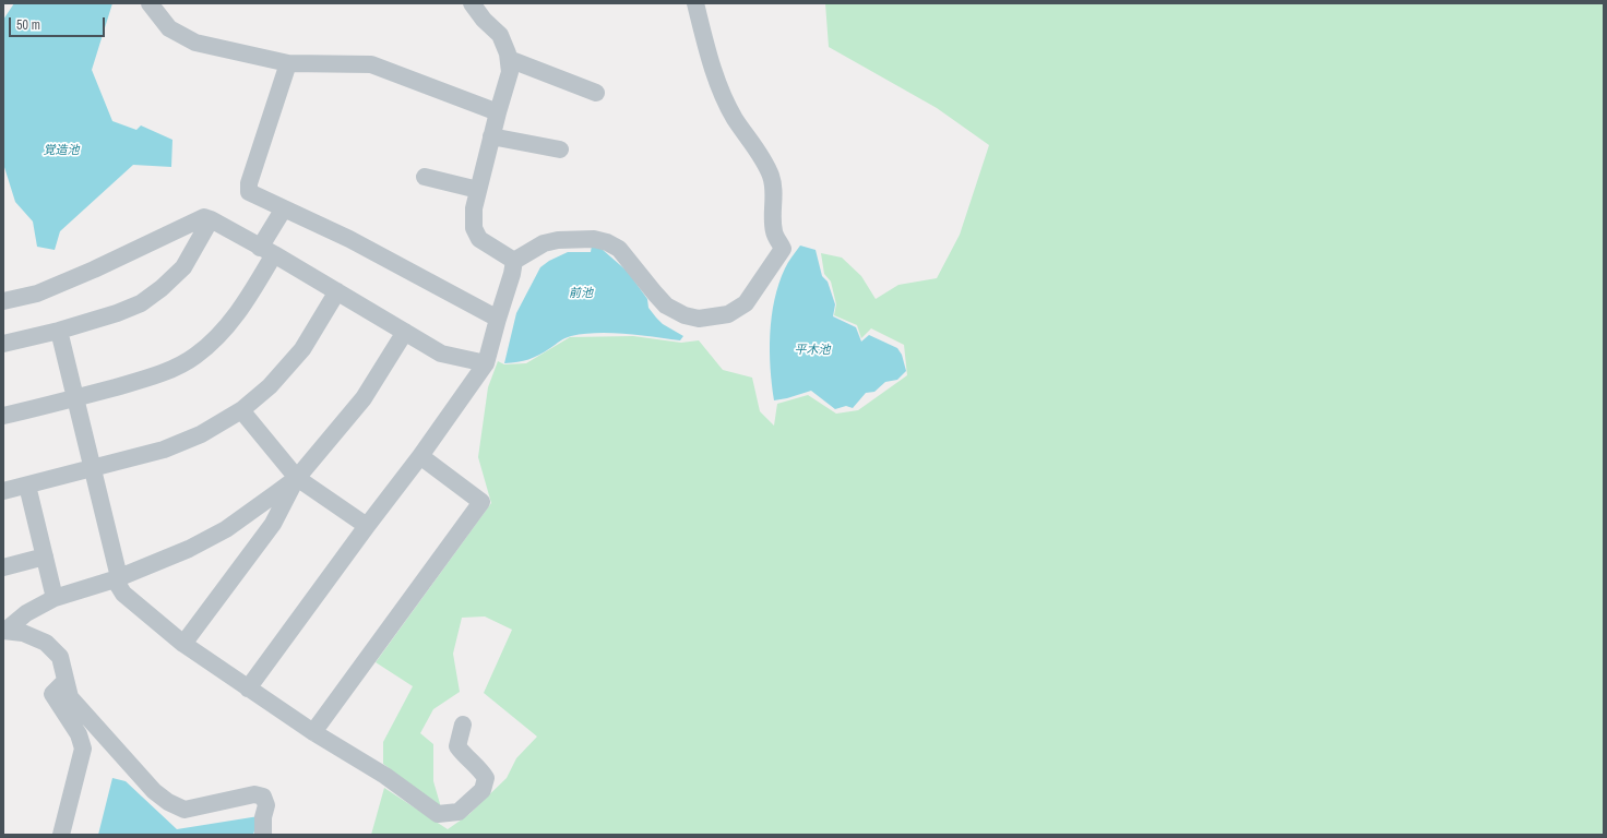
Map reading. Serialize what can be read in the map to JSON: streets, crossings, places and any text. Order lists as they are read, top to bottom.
{
  "water": ["覚造池", "前池", "平木池"],
  "scale_bar": "50 m"
}
